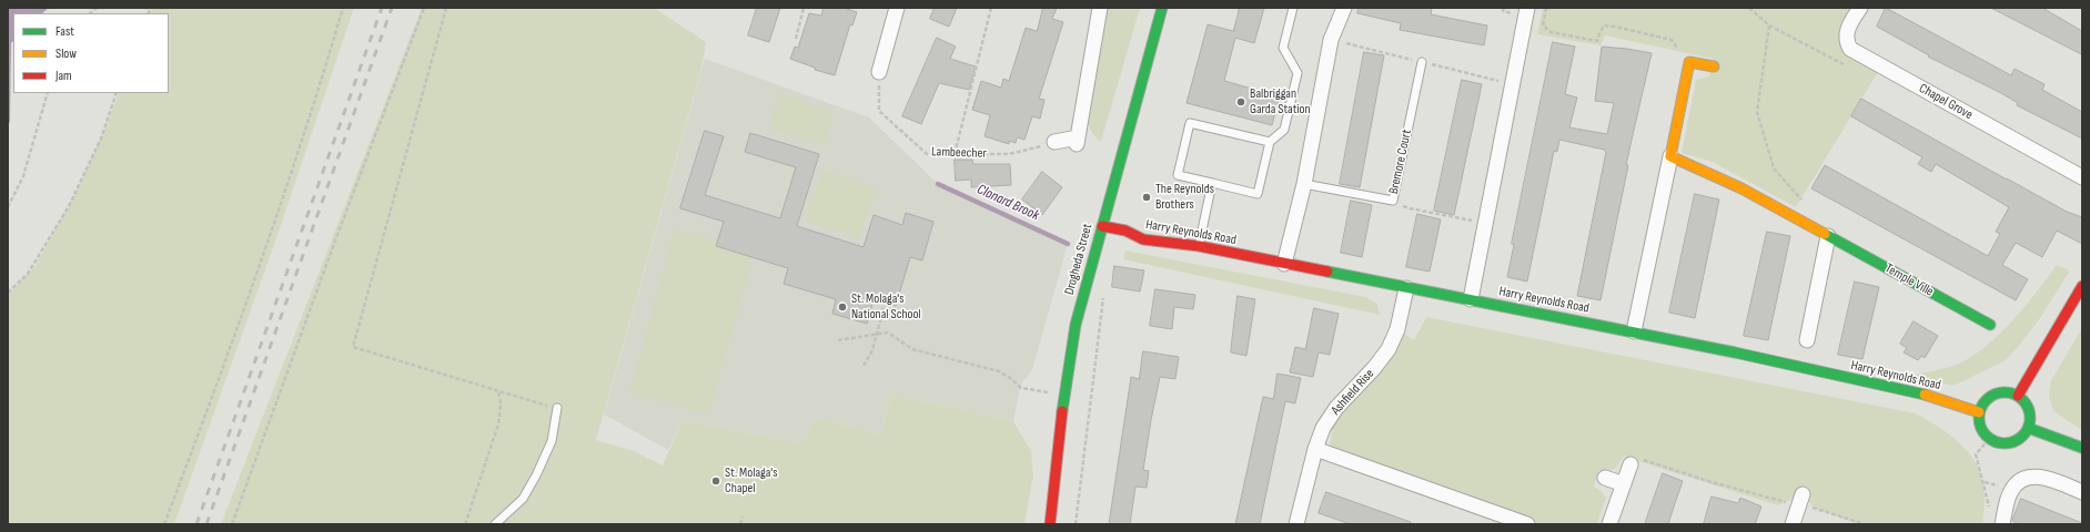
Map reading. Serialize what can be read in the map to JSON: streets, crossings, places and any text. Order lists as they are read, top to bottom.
{
  "streets": {
    "street": [
      "Chapel Grove",
      "Harry Reynolds Road",
      "Drogheda Street",
      "Temple Ville",
      "Ashfield Rise"
    ],
    "lane": ["Bremore Court"],
    "path": ["Lambeecher"]
  },
  "crossings": [
    ["Harry Reynolds Road", "Drogheda Street"],
    ["Harry Reynolds Road", "Ashfield Rise"]
  ],
  "water": ["Clonard Brook"],
  "places": [
    "Balbriggan Garda Station",
    "The Reynolds Brothers",
    "St. Molaga's National School",
    "St. Molaga's Chapel"
  ],
  "legend": ["Fast", "Slow", "Jam"]
}
